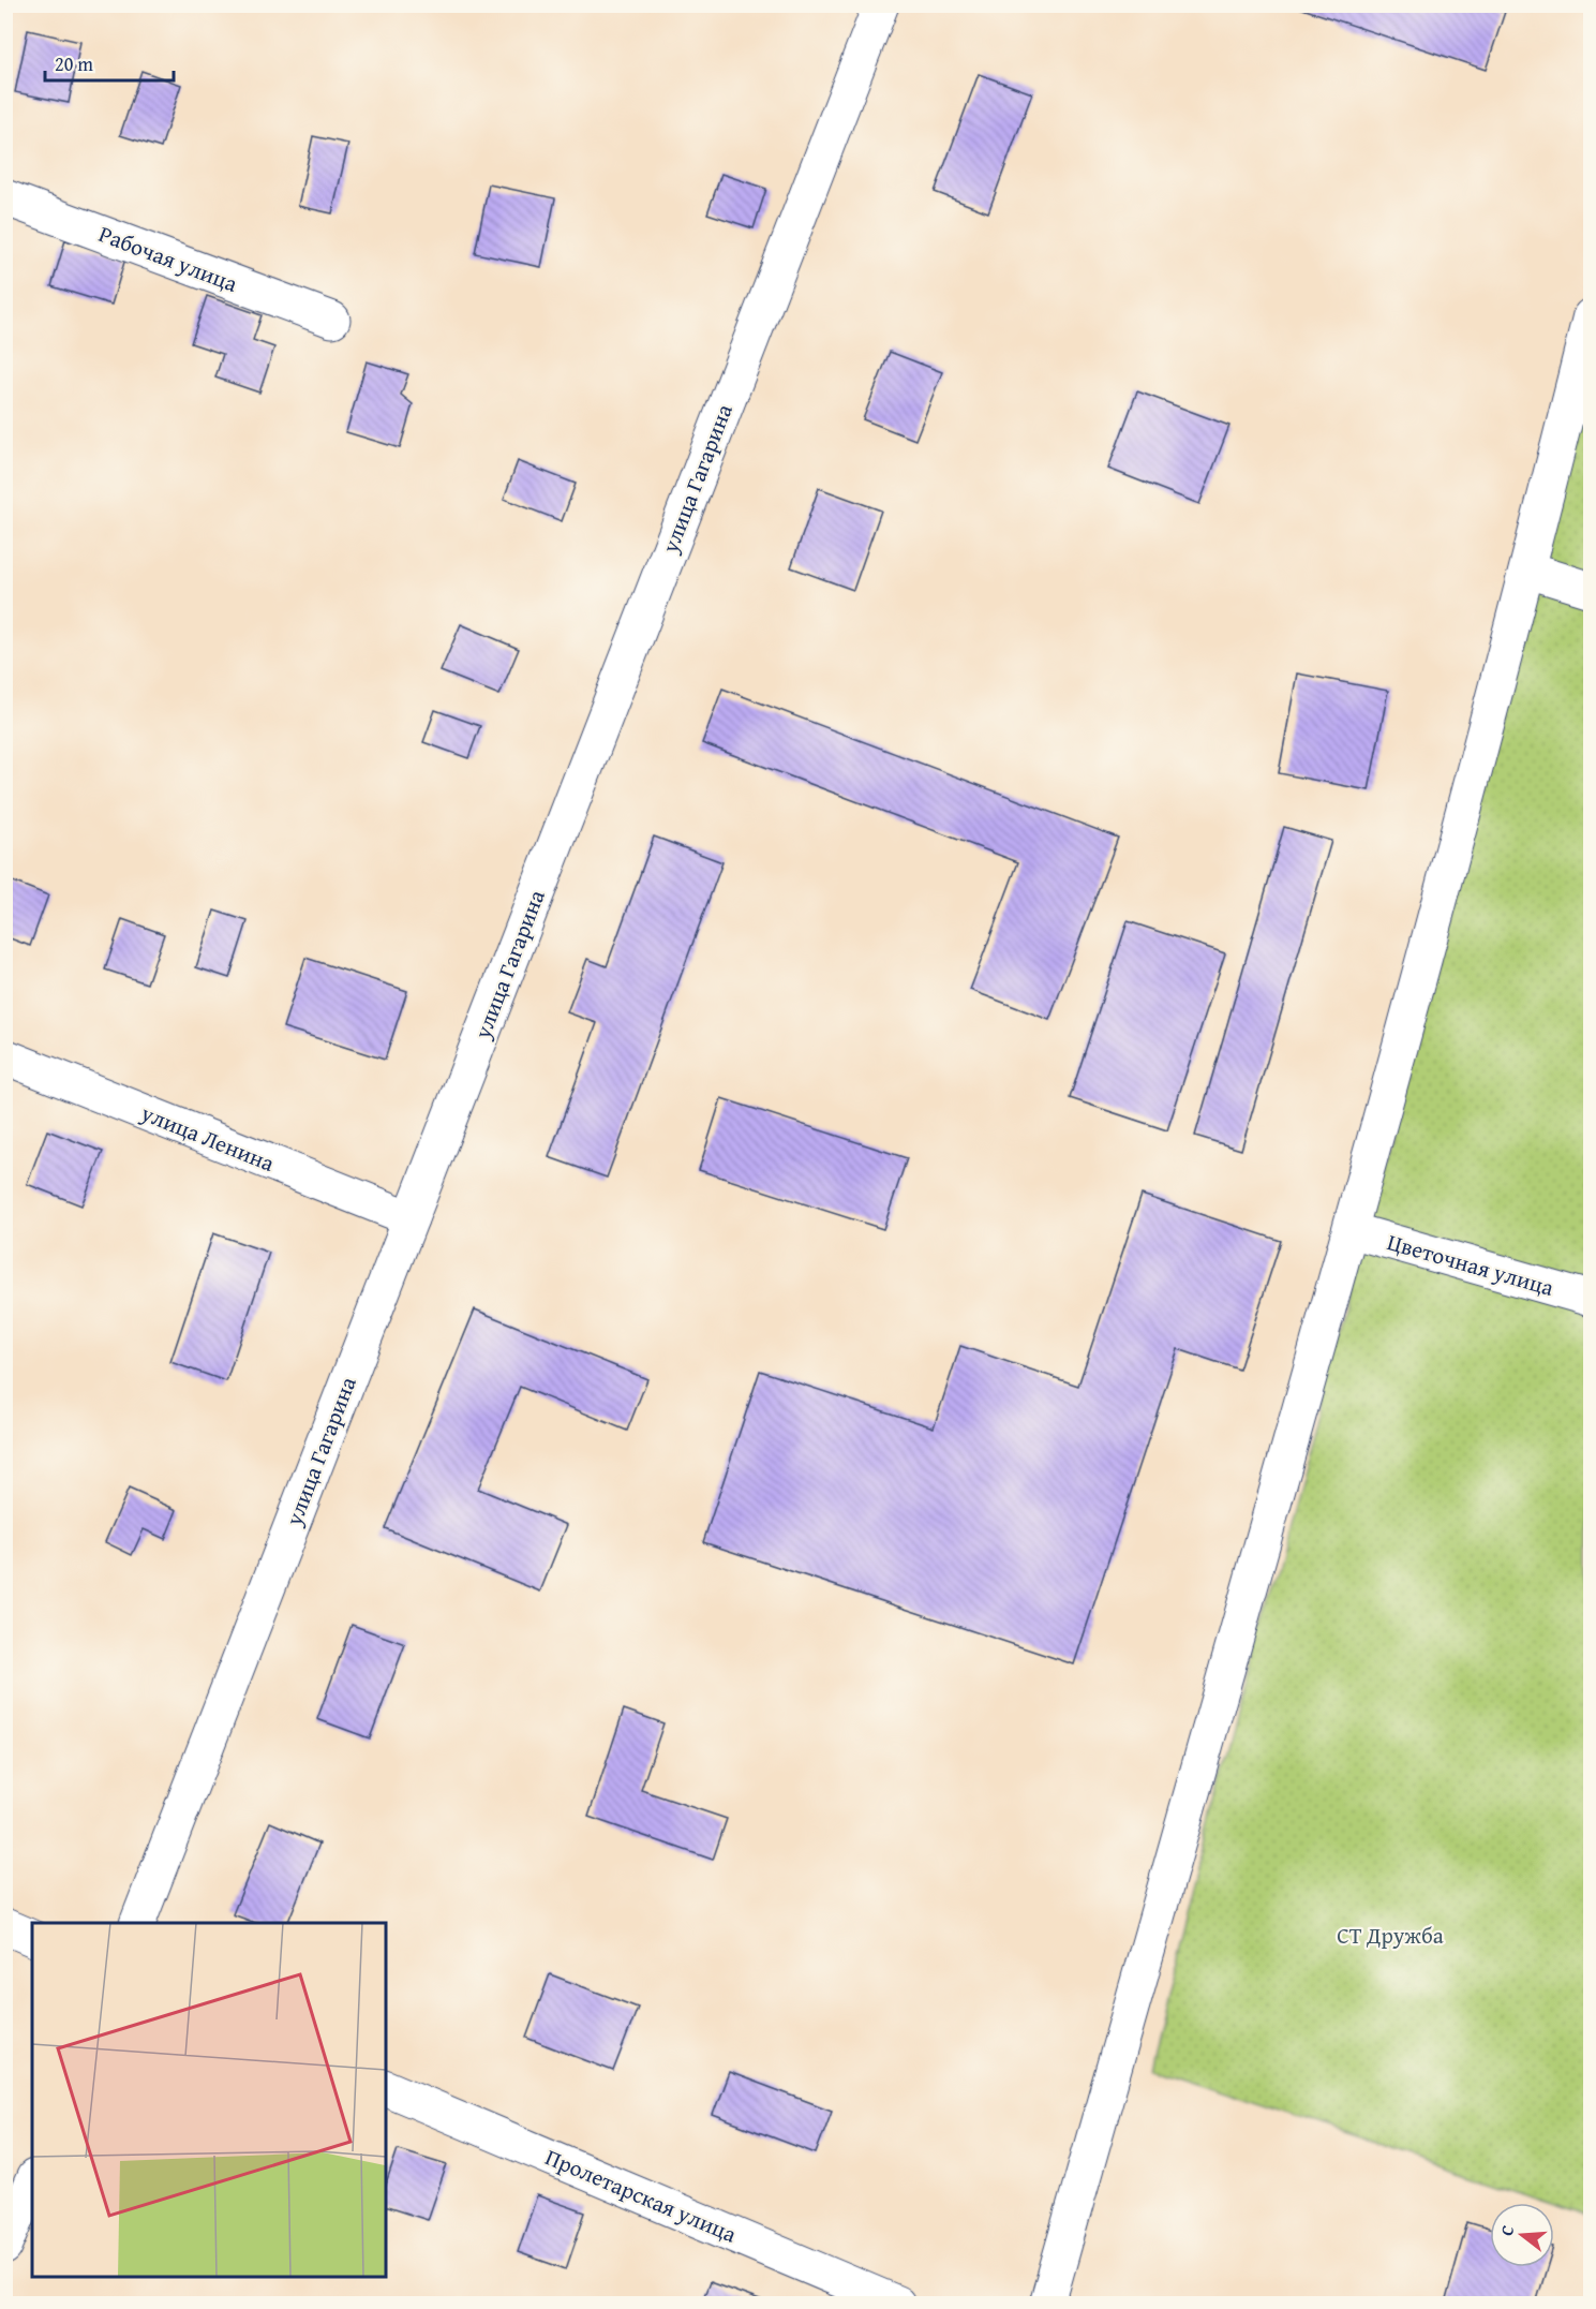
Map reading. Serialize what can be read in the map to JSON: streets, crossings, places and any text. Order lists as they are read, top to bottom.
{
  "streets": {
    "street": [
      "Рабочая улица",
      "улица Гагарина",
      "улица Ленина",
      "Цветочная улица",
      "Пролетарская улица"
    ]
  },
  "crossings": [
    ["улица Гагарина", "улица Ленина"]
  ],
  "parks": ["СТ Дружба"],
  "scale_bar": "20 m",
  "north": "left"
}
